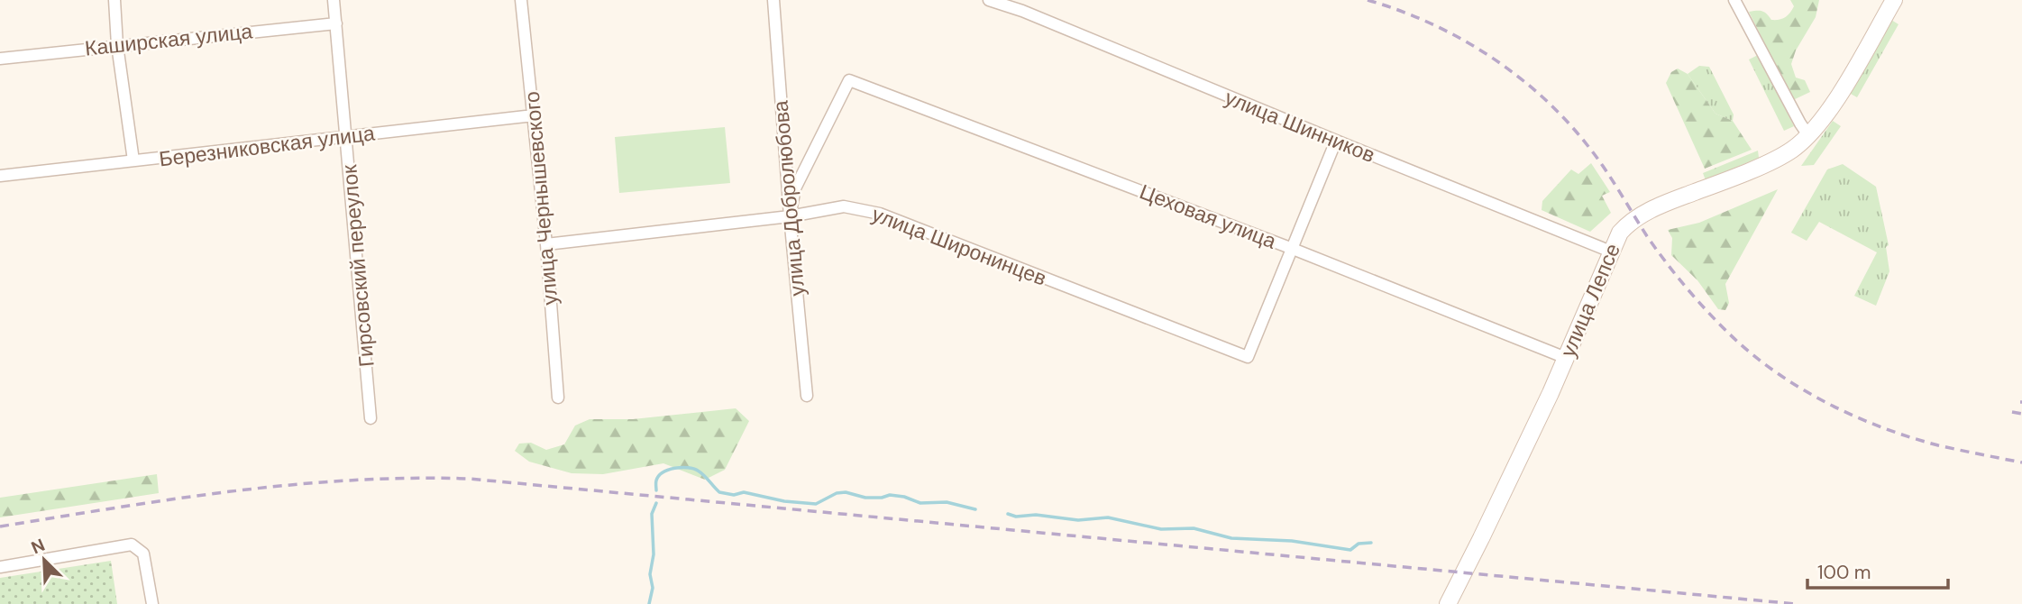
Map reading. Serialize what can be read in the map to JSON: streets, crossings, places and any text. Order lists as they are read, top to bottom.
{
  "streets": {
    "main road": ["улица Лепсе"],
    "street": [
      "Каширская улица",
      "улица Шинников",
      "Березниковская улица",
      "улица Чернышевского",
      "улица Добролюбова",
      "Цеховая улица",
      "улица Широнинцев",
      "Гирсовский переулок"
    ]
  },
  "crossings": [
    ["Каширская улица", "Гирсовский переулок"],
    ["улица Шинников", "улица Лепсе"],
    ["Березниковская улица", "улица Чернышевского"],
    ["Березниковская улица", "Гирсовский переулок"],
    ["улица Чернышевского", "улица Широнинцев"],
    ["улица Добролюбова", "Цеховая улица"],
    ["улица Добролюбова", "улица Широнинцев"],
    ["Цеховая улица", "улица Широнинцев"],
    ["Цеховая улица", "улица Лепсе"]
  ],
  "scale_bar": "100 m",
  "north": "top left"
}
